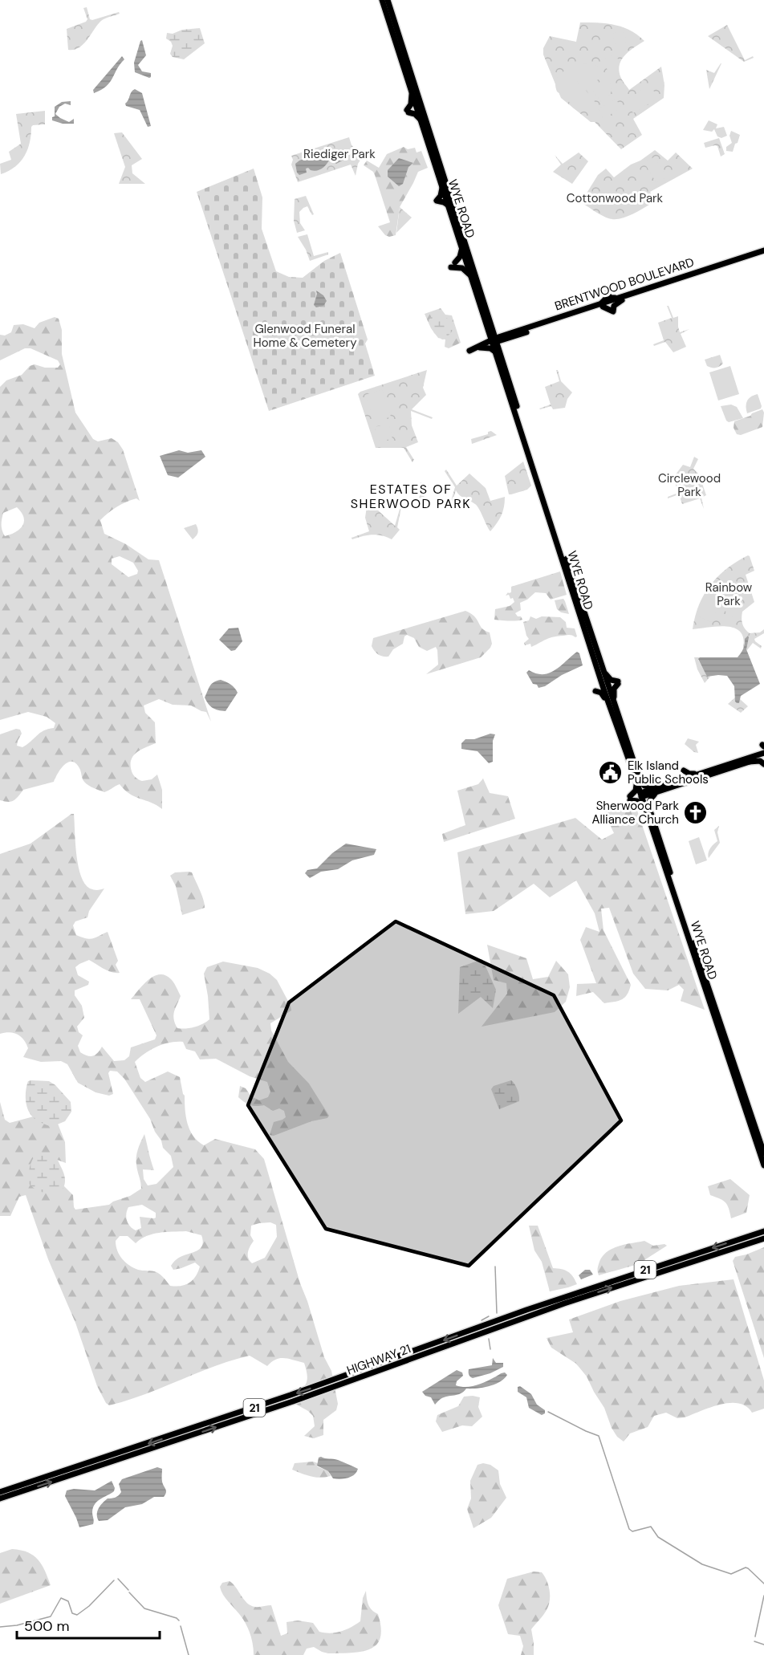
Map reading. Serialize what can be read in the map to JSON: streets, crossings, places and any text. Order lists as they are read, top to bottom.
{
  "streets": {
    "main road": [
      "WYE ROAD",
      "BRENTWOOD BOULEVARD",
      "21",
      "HIGHWAY 21"
    ]
  },
  "crossings": [
    ["WYE ROAD", "BRENTWOOD BOULEVARD"]
  ],
  "districts": ["ESTATES OF SHERWOOD PARK"],
  "parks": [
    "Riediger Park",
    "Cottonwood Park",
    "Glenwood Funeral Home & Cemetery",
    "Circlewood Park",
    "Rainbow Park"
  ],
  "places": {
    "public building": ["Elk Island Public Schools"],
    "church": ["Sherwood Park Alliance Church"]
  },
  "scale_bar": "500 m"
}
